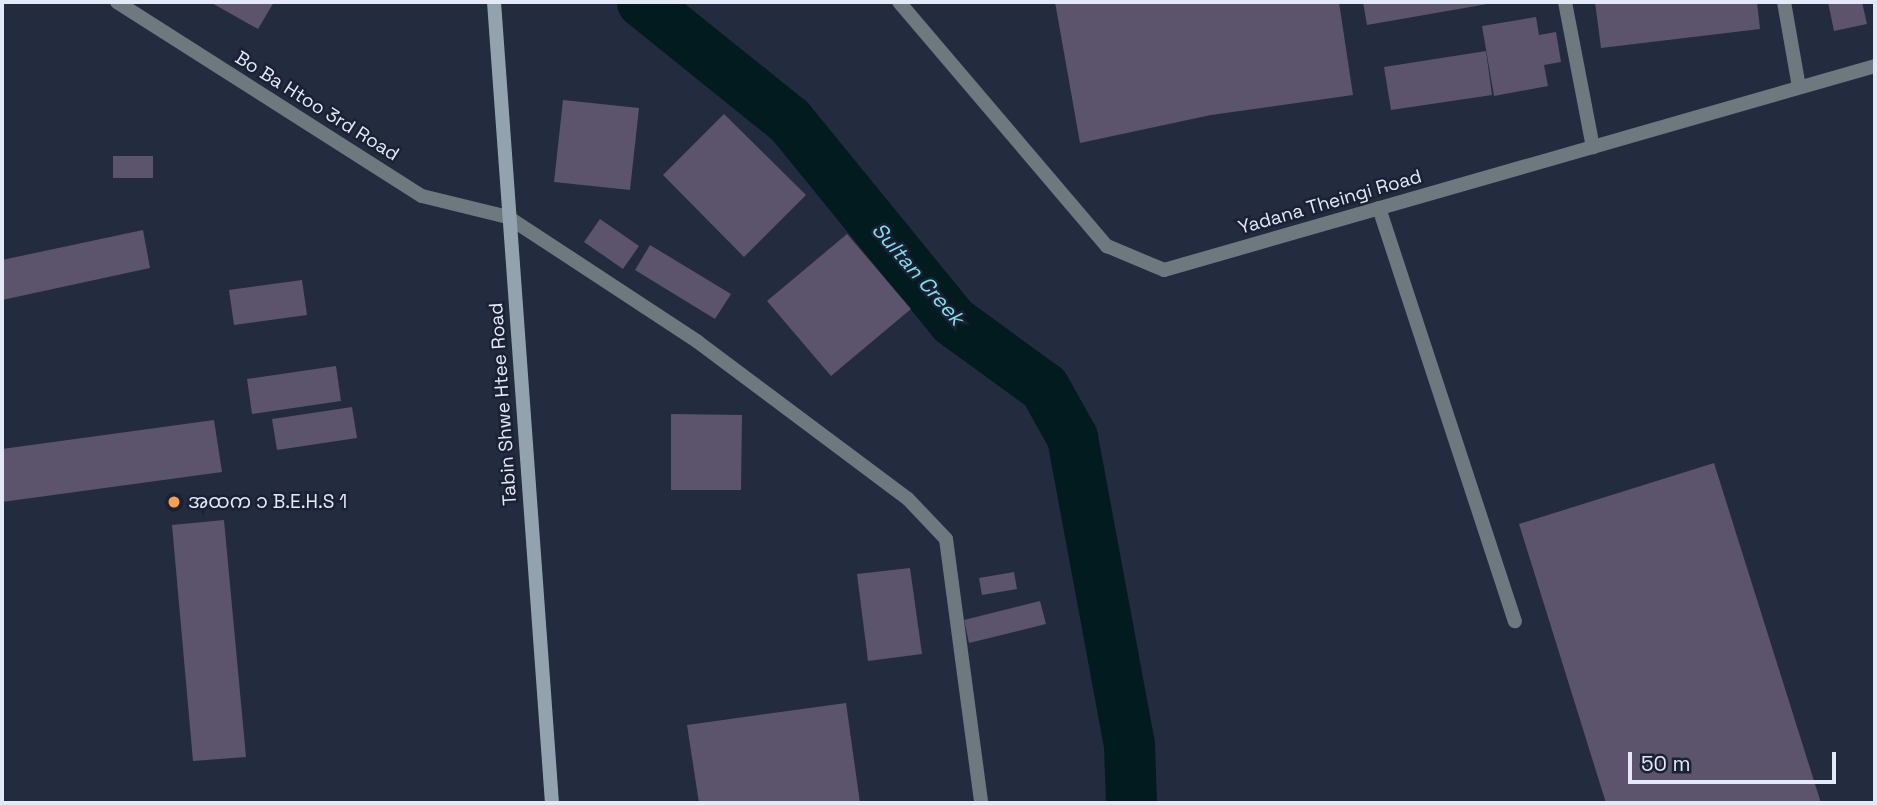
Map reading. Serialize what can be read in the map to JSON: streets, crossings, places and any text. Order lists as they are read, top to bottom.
{
  "streets": {
    "main road": ["Tabin Shwe Htee Road"],
    "street": ["Bo Ba Htoo 3rd Road", "Yadana Theingi Road"]
  },
  "crossings": [
    ["Bo Ba Htoo 3rd Road", "Tabin Shwe Htee Road"]
  ],
  "water": ["Sultan Creek"],
  "places": ["အထက ၁ B.E.H.S 1"],
  "scale_bar": "50 m"
}
